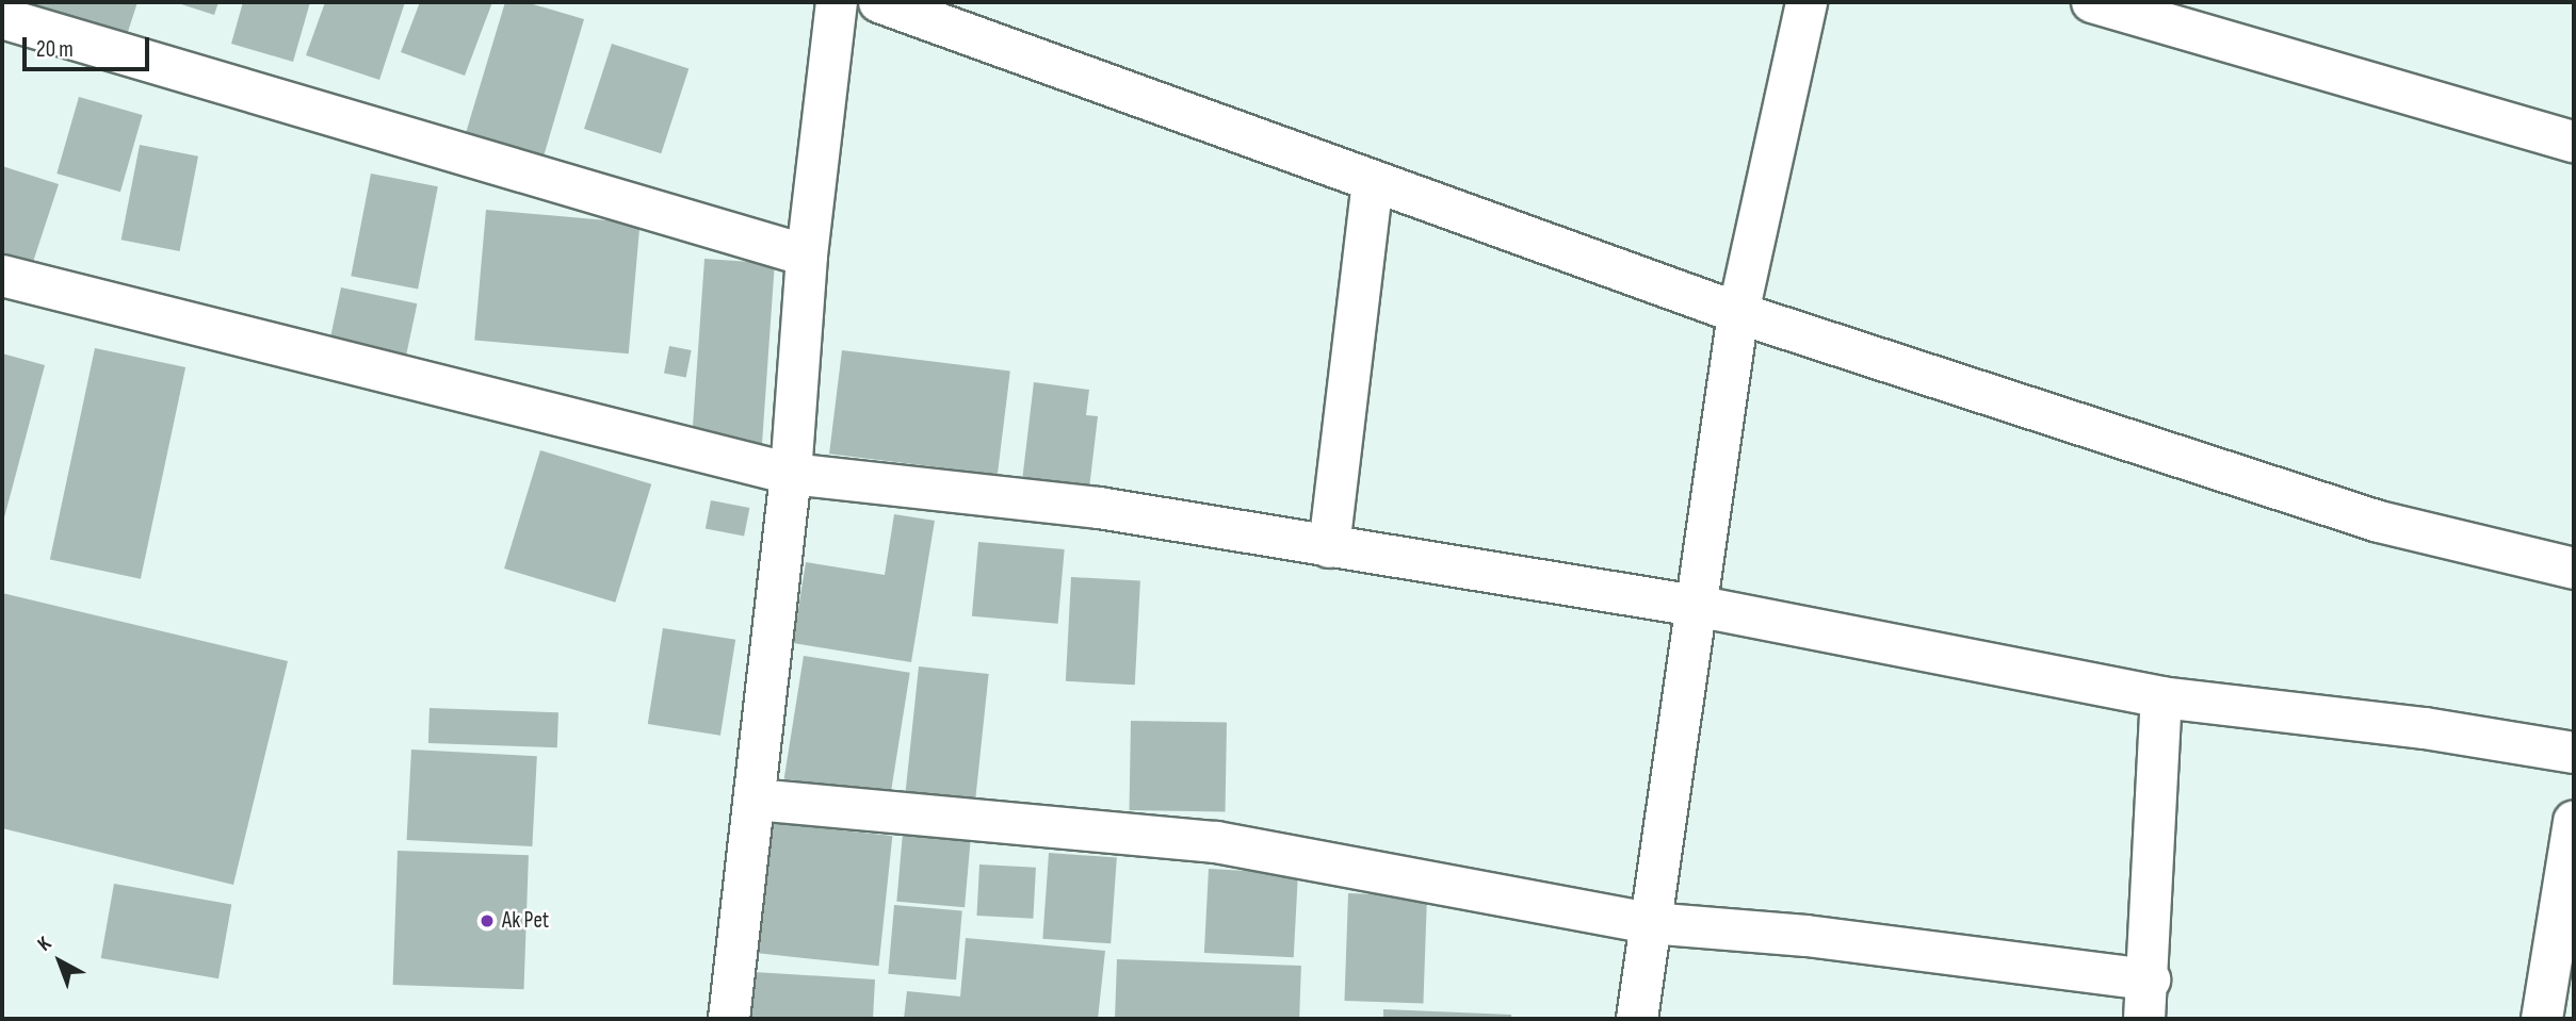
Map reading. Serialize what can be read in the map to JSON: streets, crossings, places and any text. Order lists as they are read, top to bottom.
{
  "places": ["Ak Pet"],
  "scale_bar": "20 m",
  "north": "top left"
}
